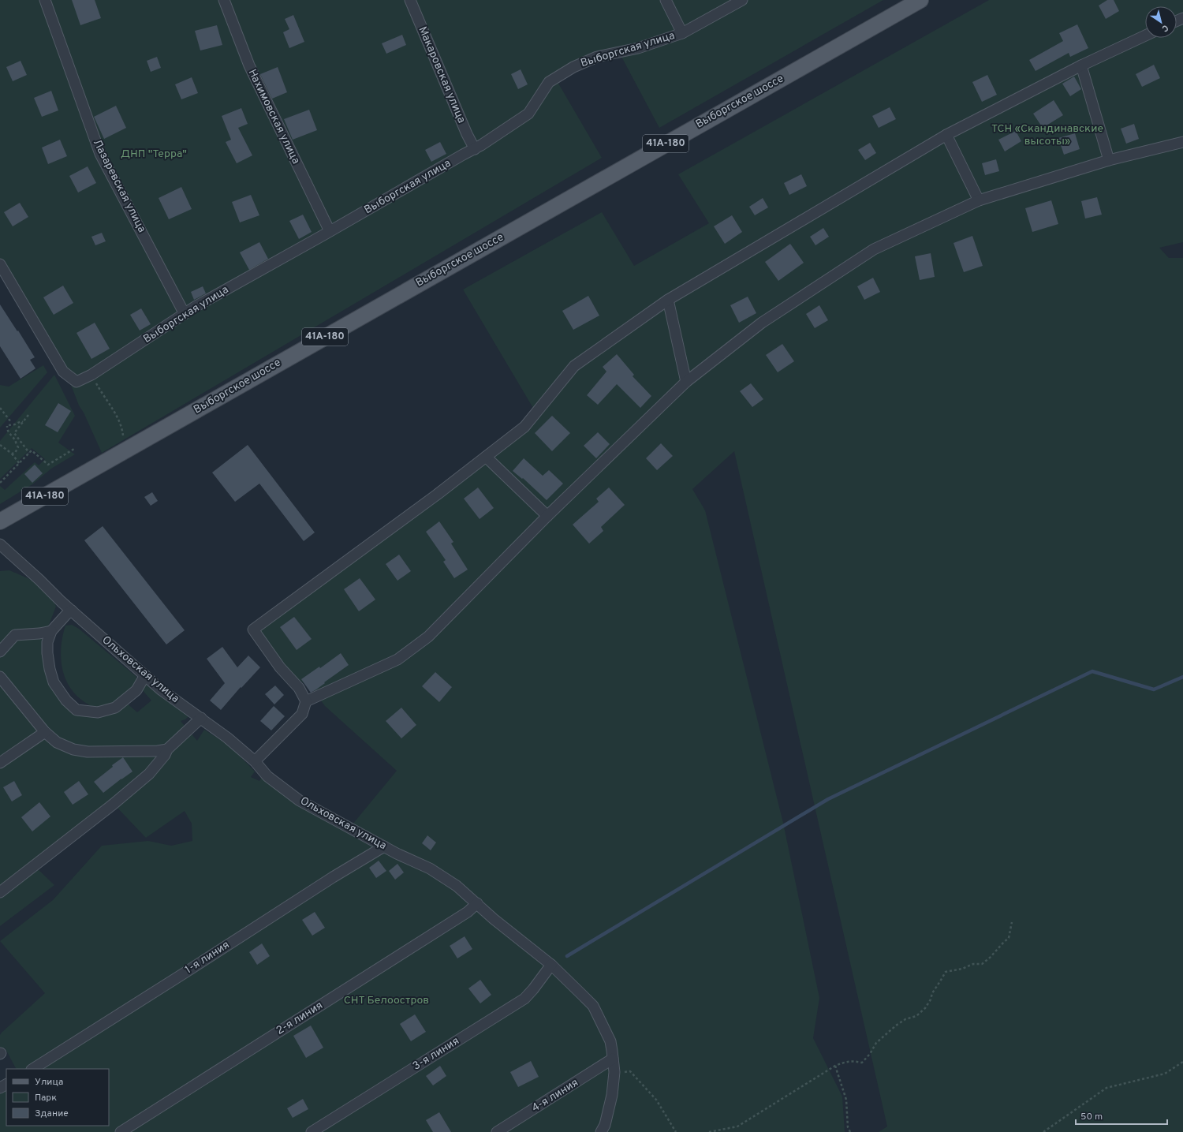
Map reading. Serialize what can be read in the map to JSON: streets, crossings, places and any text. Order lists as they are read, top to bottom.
{
  "streets": {
    "main road": ["Выборгское шоссе", "41А-180"],
    "street": [
      "Выборгская улица",
      "Макаровская улица",
      "Нахимовская улица",
      "Лазаревская улица",
      "Ольховская улица",
      "1-я линия",
      "2-я линия",
      "3-я линия",
      "4-я линия"
    ]
  },
  "crossings": [
    ["Выборгская улица", "Макаровская улица"],
    ["Выборгская улица", "Нахимовская улица"],
    ["Выборгская улица", "Лазаревская улица"],
    ["Ольховская улица", "1-я линия"],
    ["Ольховская улица", "2-я линия"],
    ["Ольховская улица", "3-я линия"],
    ["Ольховская улица", "4-я линия"]
  ],
  "parks": ["ТСН «Скандинавские высоты»", "ДНП \"Терра\"", "СНТ Белоостров"],
  "legend": ["Улица", "Парк", "Здание"],
  "scale_bar": "50 m",
  "north": "bottom right"
}
